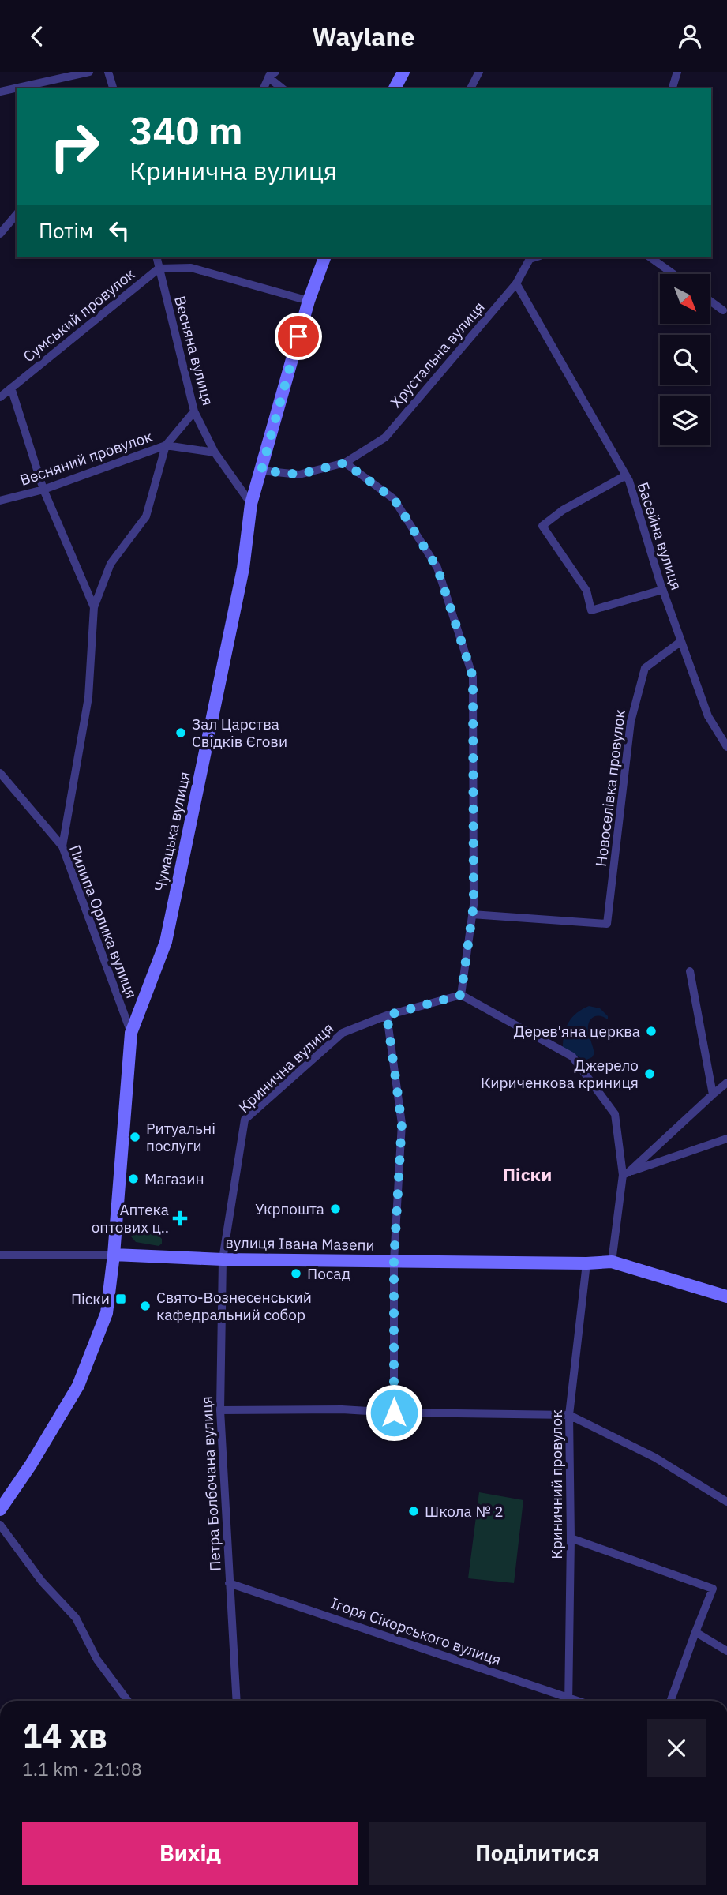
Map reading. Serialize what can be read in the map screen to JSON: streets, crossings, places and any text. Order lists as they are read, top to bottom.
{
  "streets": {
    "street": [
      "Сумський провулок",
      "Весняна вулиця",
      "Хрустальна вулиця",
      "Весняний провулок",
      "Басейна вулиця",
      "Новоселівка провулок",
      "Чумацька вулиця",
      "Пилипа Орлика вулиця",
      "Кринична вулиця",
      "вулиця Івана Мазепи",
      "Петра Болбочана вулиця",
      "Криничний провулок",
      "Ігоря Сікорського вулиця"
    ]
  },
  "crossings": [
    ["Сумський провулок", "Весняна вулиця"],
    ["Сумський провулок", "Чумацька вулиця"],
    ["Весняна вулиця", "Весняний провулок"],
    ["Весняна вулиця", "Чумацька вулиця"],
    ["Хрустальна вулиця", "Басейна вулиця"],
    ["Хрустальна вулиця", "Чумацька вулиця"],
    ["Басейна вулиця", "Новоселівка провулок"],
    ["Чумацька вулиця", "Пилипа Орлика вулиця"],
    ["Чумацька вулиця", "вулиця Івана Мазепи"],
    ["Кринична вулиця", "вулиця Івана Мазепи"],
    ["Кринична вулиця", "Петра Болбочана вулиця"],
    ["вулиця Івана Мазепи", "Петра Болбочана вулиця"],
    ["вулиця Івана Мазепи", "Криничний провулок"],
    ["Петра Болбочана вулиця", "Ігоря Сікорського вулиця"]
  ],
  "districts": ["Піски"],
  "places": {
    "other": [
      "Зал Царства Свідків Єгови",
      "Дерев'яна церква",
      "Джерело Кириченкова криниця",
      "Ритуальні послуги",
      "Магазин",
      "Укрпошта",
      "Посад",
      "Свято-Вознесенський кафедральний собор",
      "Школа № 2"
    ],
    "health": ["Аптека оптових ц‥"],
    "transit": ["Піски"]
  },
  "north": "bottom right",
  "page": {
    "header": "Waylane",
    "turn": ["340 m", "Кринична вулиця"],
    "then": "Потім",
    "heading": ["14 хв", "1.1 km · 21:08"],
    "buttons": ["Вихід", "Поділитися"]
  }
}
